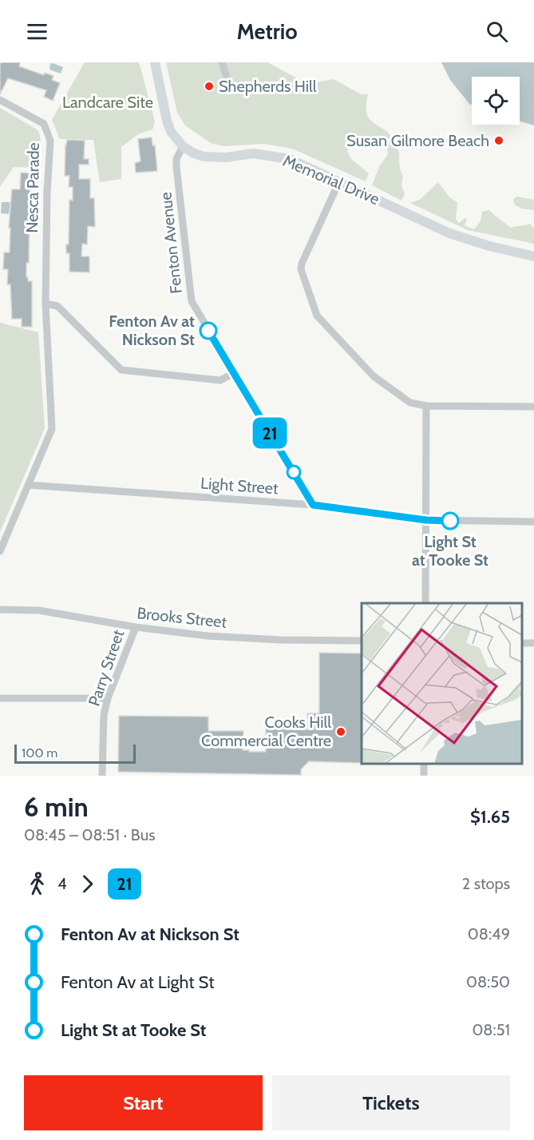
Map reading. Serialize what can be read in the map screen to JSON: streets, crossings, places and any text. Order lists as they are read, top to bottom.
{
  "streets": {
    "main road": ["Memorial Drive"],
    "street": [
      "Nesca Parade",
      "Fenton Avenue",
      "Light Street",
      "Brooks Street",
      "Parry Street"
    ]
  },
  "crossings": [
    ["Memorial Drive", "Fenton Avenue"],
    ["Nesca Parade", "Light Street"],
    ["Fenton Avenue", "Light Street"],
    ["Brooks Street", "Parry Street"]
  ],
  "parks": ["Landcare Site"],
  "places": [
    "Shepherds Hill",
    "Susan Gilmore Beach",
    "Fenton Av at Nickson St",
    "Light St at Tooke St",
    "Cooks Hill Commercial Centre"
  ],
  "lines": ["bus line 21"],
  "scale_bar": "100 m",
  "page": {
    "header": "Metrio",
    "on_map": "21",
    "scale": "100 m",
    "heading": ["6 min", "08:45 – 08:51 · Bus", "$1.65"],
    "legs": ["4", "21", "2 stops"],
    "list": [
      {
        "name": "Fenton Av at Nickson St",
        "value": "08:49"
      },
      {
        "name": "Fenton Av at Light St",
        "value": "08:50"
      },
      {
        "name": "Light St at Tooke St",
        "value": "08:51"
      }
    ],
    "buttons": ["Start", "Tickets"]
  }
}
